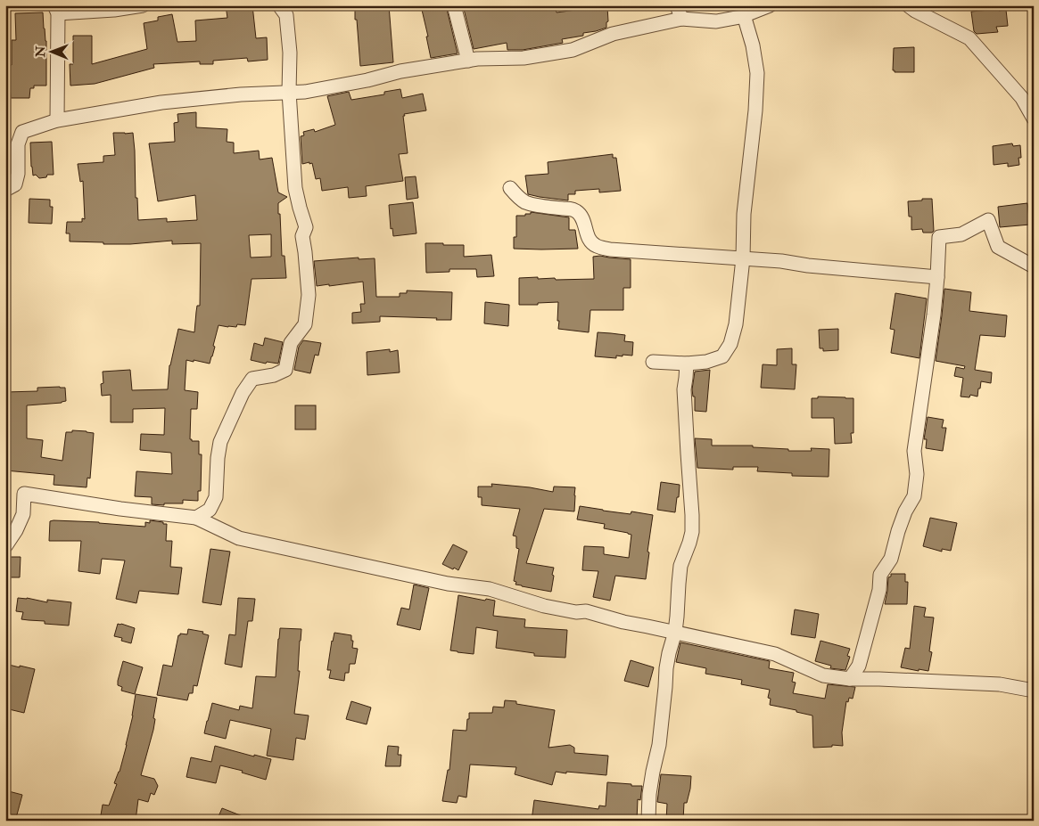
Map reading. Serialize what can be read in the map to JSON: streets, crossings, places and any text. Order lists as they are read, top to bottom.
{
  "north": "left"
}
